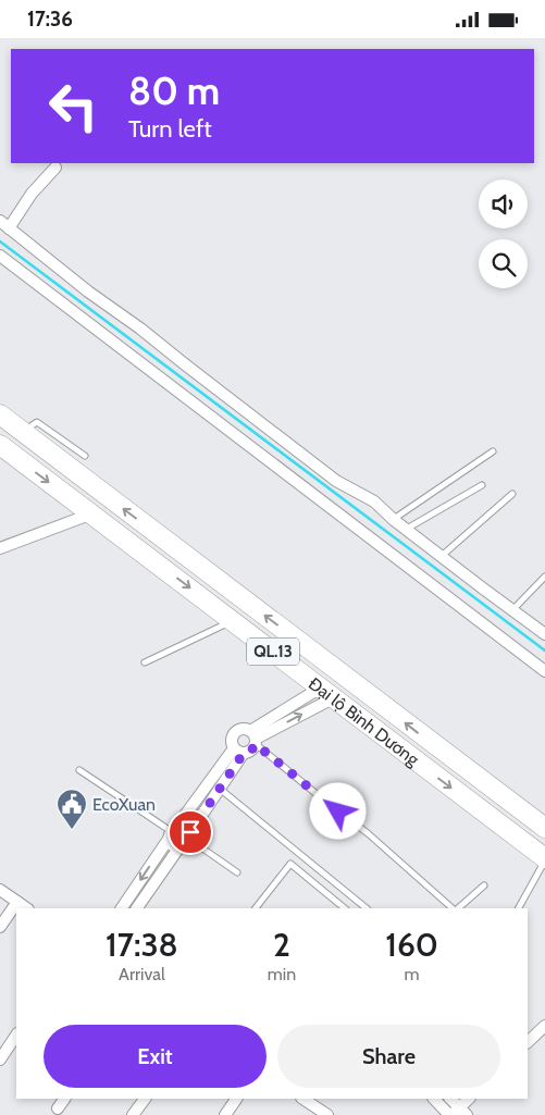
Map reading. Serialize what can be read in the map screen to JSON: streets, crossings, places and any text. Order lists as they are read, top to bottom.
{
  "streets": {
    "highway": ["QL.13", "Đại lộ Bình Dương"]
  },
  "places": {
    "public building": ["EcoXuan"]
  },
  "page": {
    "status": "17:36",
    "turn": ["80 m", "Turn left"],
    "eta": [
      "17:38",
      "Arrival",
      "2",
      "min",
      "160",
      "m"
    ],
    "buttons": ["Exit", "Share"]
  }
}
